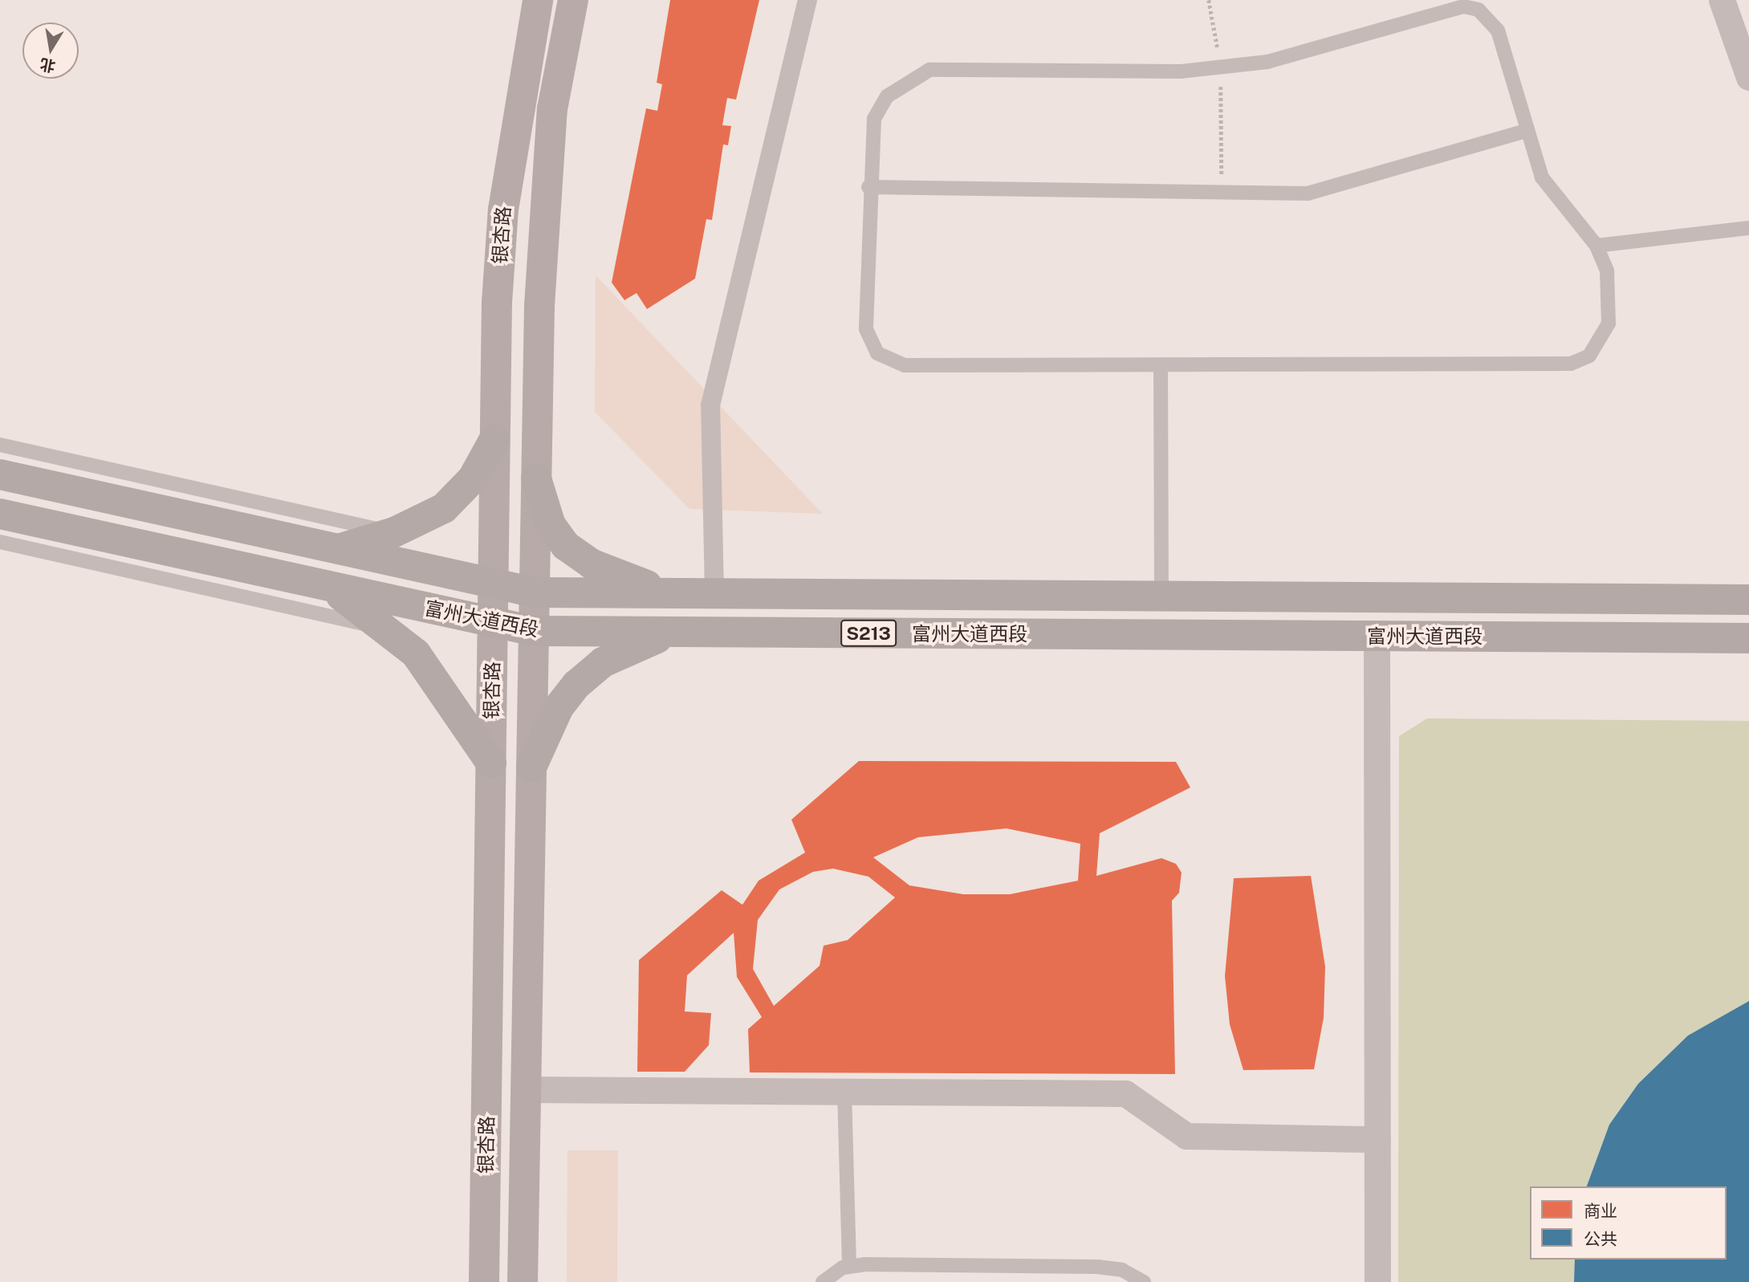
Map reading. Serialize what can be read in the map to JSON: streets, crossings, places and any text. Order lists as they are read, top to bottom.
{
  "streets": {
    "main road": ["银杏路", "富州大道西段", "S213"]
  },
  "crossings": [
    ["银杏路", "富州大道西段"]
  ],
  "legend": ["商业", "公共"],
  "north": "bottom"
}
